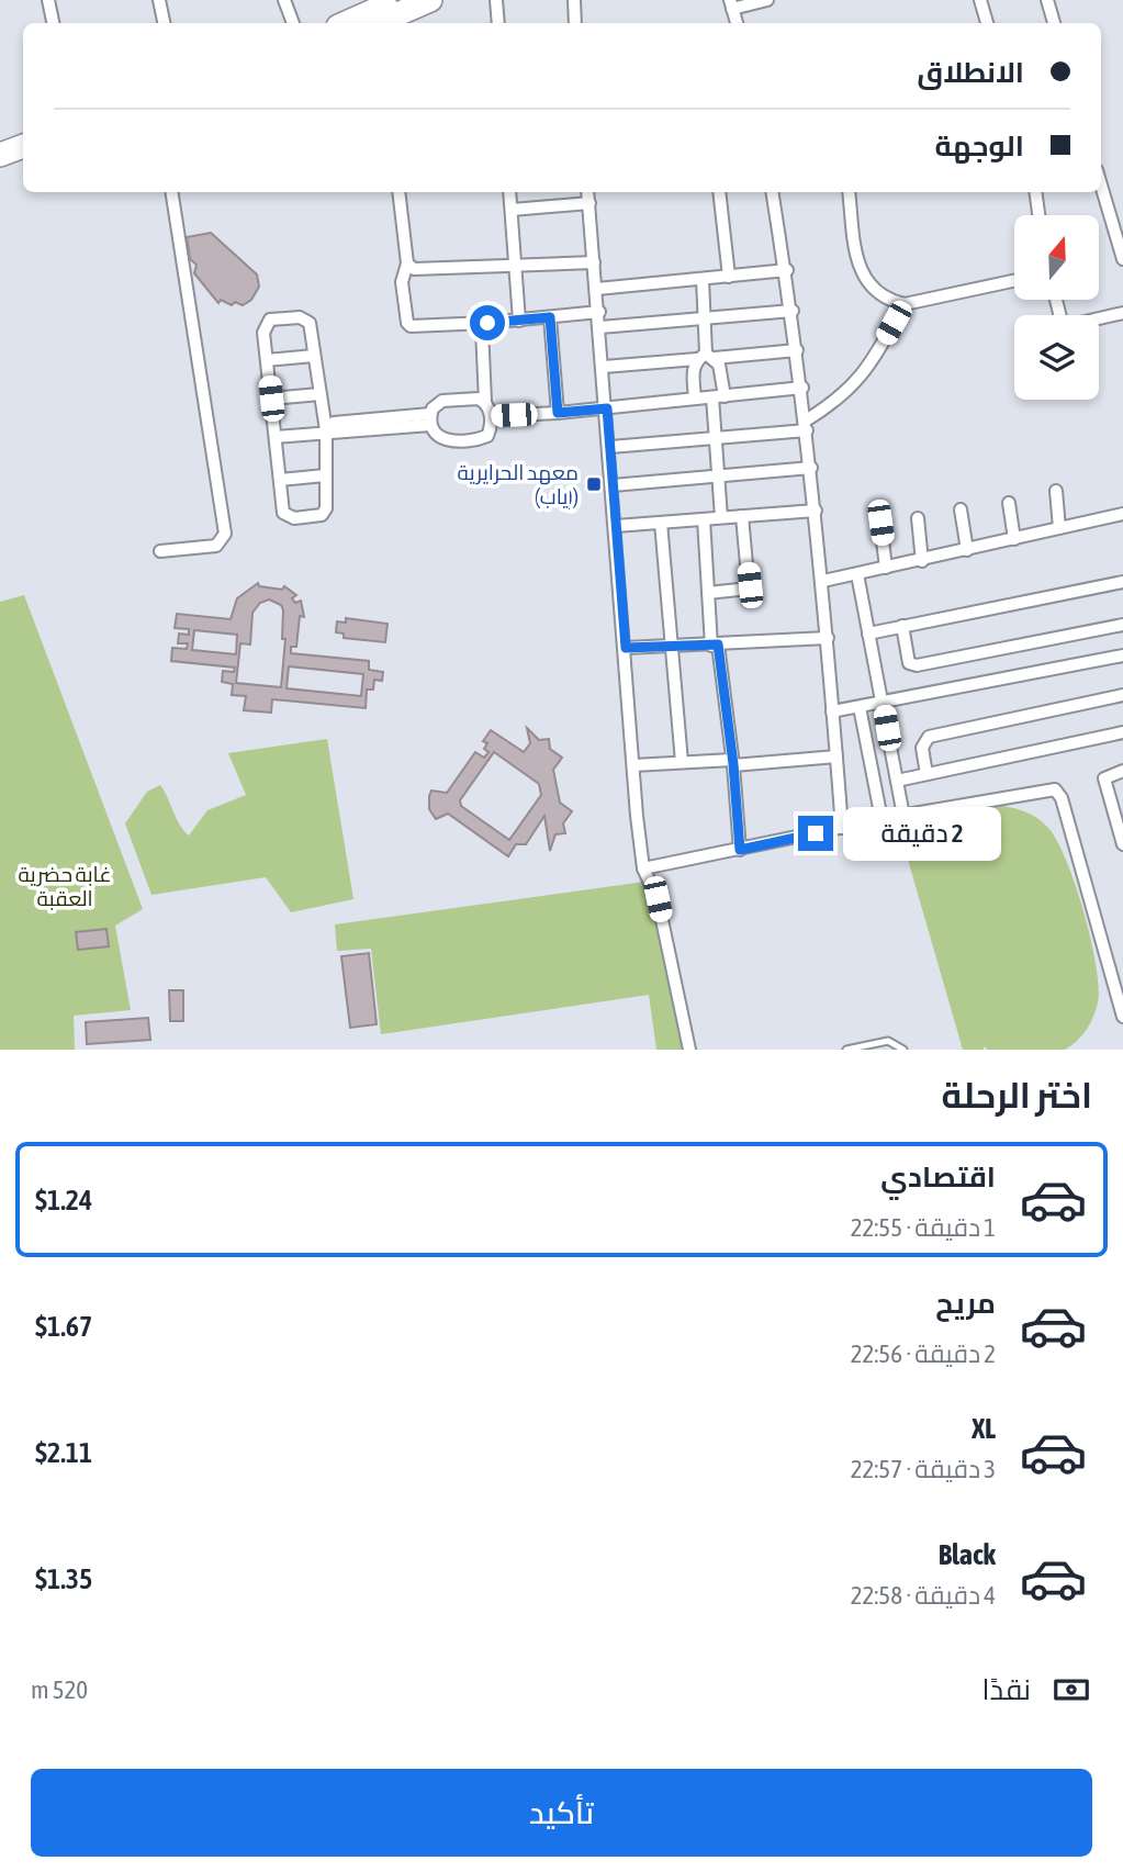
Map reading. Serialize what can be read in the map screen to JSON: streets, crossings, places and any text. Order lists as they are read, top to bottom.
{
  "parks": ["غابة حضرية العقبة"],
  "places": {
    "transit": ["معهد الحرايرية (إياب)"]
  },
  "north": "top",
  "page": {
    "banner": ["الانطلاق", "الوجهة"],
    "bubble": "2 دقيقة",
    "heading": "اختر الرحلة",
    "list": [
      {
        "name": "اقتصادي",
        "note": "1 دقيقة · 22:55",
        "value": "$1.24"
      },
      {
        "name": "مريح",
        "note": "2 دقيقة · 22:56",
        "value": "$1.67"
      },
      {
        "name": "XL",
        "note": "3 دقيقة · 22:57",
        "value": "$2.11"
      },
      {
        "name": "Black",
        "note": "4 دقيقة · 22:58",
        "value": "$1.35"
      }
    ],
    "pay": ["نقدًا", "520 m"],
    "buttons": "تأكيد"
  }
}
